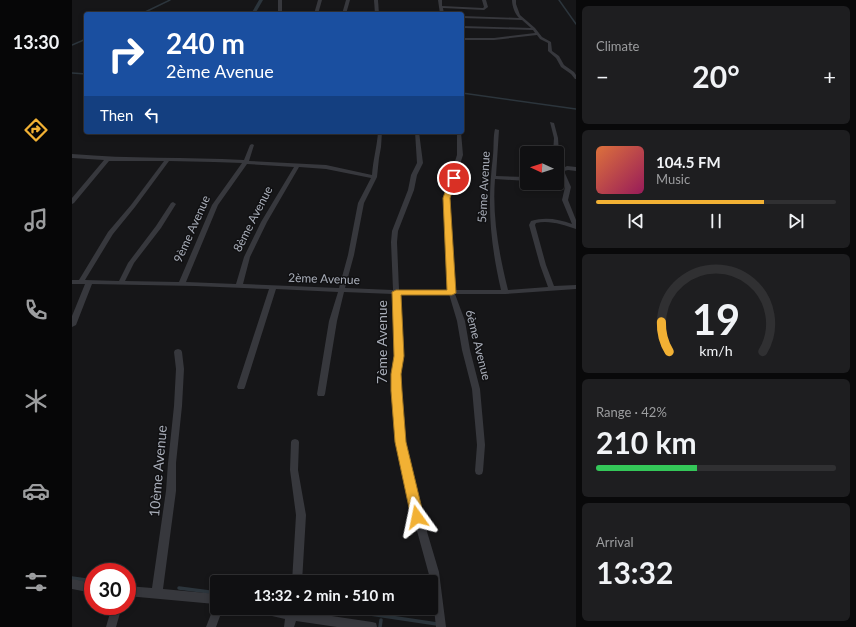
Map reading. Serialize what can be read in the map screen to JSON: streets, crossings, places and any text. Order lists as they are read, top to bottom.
{
  "streets": {
    "street": [
      "5ème Avenue",
      "8ème Avenue",
      "9ème Avenue",
      "2ème Avenue",
      "7ème Avenue",
      "6ème Avenue",
      "10ème Avenue"
    ]
  },
  "crossings": [
    ["5ème Avenue", "2ème Avenue"],
    ["8ème Avenue", "2ème Avenue"],
    ["9ème Avenue", "2ème Avenue"],
    ["2ème Avenue", "7ème Avenue"],
    ["2ème Avenue", "6ème Avenue"]
  ],
  "north": "left",
  "page": {
    "tabs": "13:30",
    "tile": [
      "Climate",
      ["Range · 42%", "210 km"],
      ["Arrival", "13:32"]
    ],
    "turn": ["240 m", "2ème Avenue"],
    "heat": ["−", "20°", "+"],
    "then": "Then",
    "song": ["104.5 FM", "Music"],
    "limit": "30",
    "trip": "13:32 · 2 min · 510 m",
    "gauge": ["19", "km/h"]
  }
}
